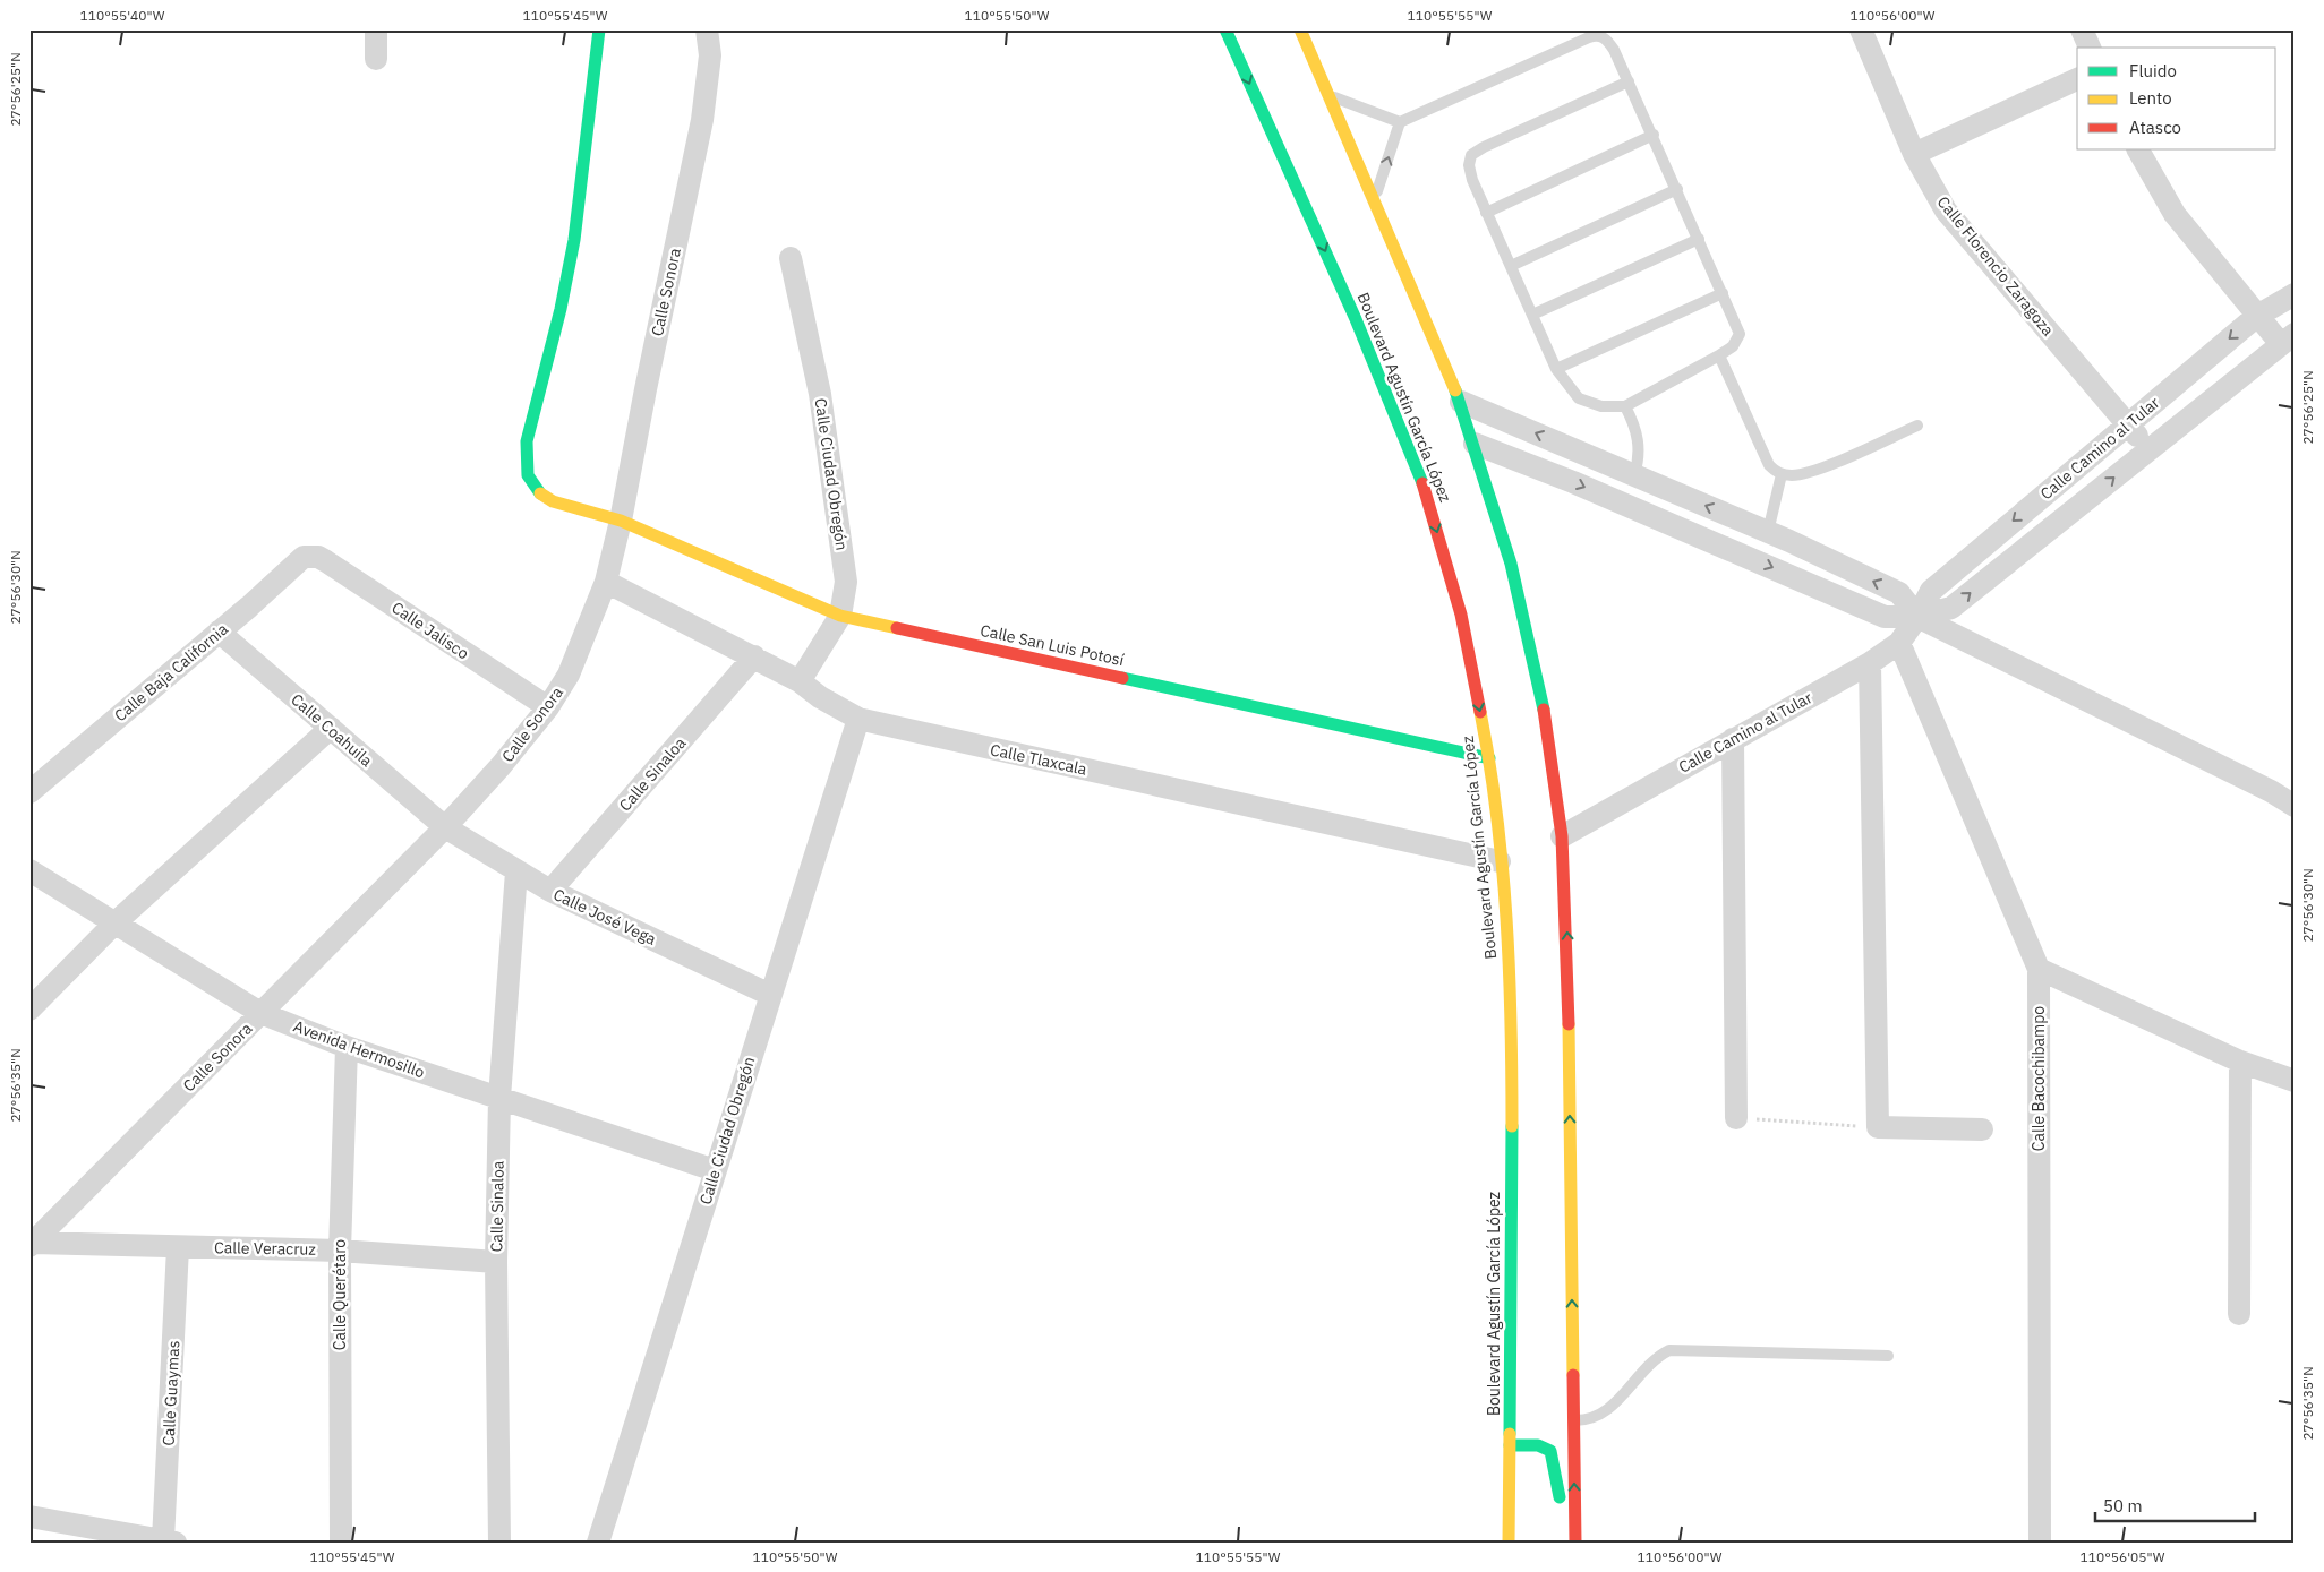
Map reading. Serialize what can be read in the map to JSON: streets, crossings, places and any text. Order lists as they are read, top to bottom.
{
  "streets": {
    "main road": ["Boulevard Agustín García López", "Calle San Luis Potosí"],
    "street": [
      "Calle Florencio Zaragoza",
      "Calle Sonora",
      "Calle Camino al Tular",
      "Calle Ciudad Obregón",
      "Calle Jalisco",
      "Calle Baja California",
      "Calle Coahuila",
      "Calle Tlaxcala",
      "Calle Sinaloa",
      "Calle José Vega",
      "Avenida Hermosillo",
      "Calle Bacochibampo",
      "Calle Veracruz",
      "Calle Querétaro",
      "Calle Guaymas"
    ]
  },
  "crossings": [
    ["Calle Florencio Zaragoza", "Calle Camino al Tular"],
    ["Calle Sonora", "Calle Jalisco"],
    ["Calle Sonora", "Calle San Luis Potosí"],
    ["Calle Sonora", "Calle Coahuila"],
    ["Calle Sonora", "Calle Tlaxcala"],
    ["Calle Sonora", "Calle José Vega"],
    ["Calle Sonora", "Avenida Hermosillo"],
    ["Calle Sonora", "Calle Veracruz"],
    ["Boulevard Agustín García López", "Calle San Luis Potosí"],
    ["Boulevard Agustín García López", "Calle Tlaxcala"],
    ["Calle Camino al Tular", "Calle Bacochibampo"],
    ["Calle Ciudad Obregón", "Calle San Luis Potosí"],
    ["Calle Ciudad Obregón", "Calle Tlaxcala"],
    ["Calle Ciudad Obregón", "Calle José Vega"],
    ["Calle Ciudad Obregón", "Avenida Hermosillo"],
    ["Calle Jalisco", "Calle Baja California"],
    ["Calle Baja California", "Calle Coahuila"],
    ["Calle Coahuila", "Calle José Vega"],
    ["Calle Tlaxcala", "Calle Sinaloa"],
    ["Calle Sinaloa", "Calle José Vega"],
    ["Calle Sinaloa", "Avenida Hermosillo"],
    ["Calle Sinaloa", "Calle Veracruz"],
    ["Avenida Hermosillo", "Calle Querétaro"],
    ["Calle Veracruz", "Calle Querétaro"],
    ["Calle Veracruz", "Calle Guaymas"]
  ],
  "legend": ["Fluido", "Lento", "Atasco"],
  "scale_bar": "50 m",
  "coordinates": [
    "110°55'40\"W",
    "110°55'45\"W",
    "110°55'50\"W",
    "110°55'55\"W",
    "110°56'00\"W",
    "27°56'25\"N",
    "27°56'30\"N",
    "27°56'35\"N",
    "110°56'05\"W"
  ]
}
